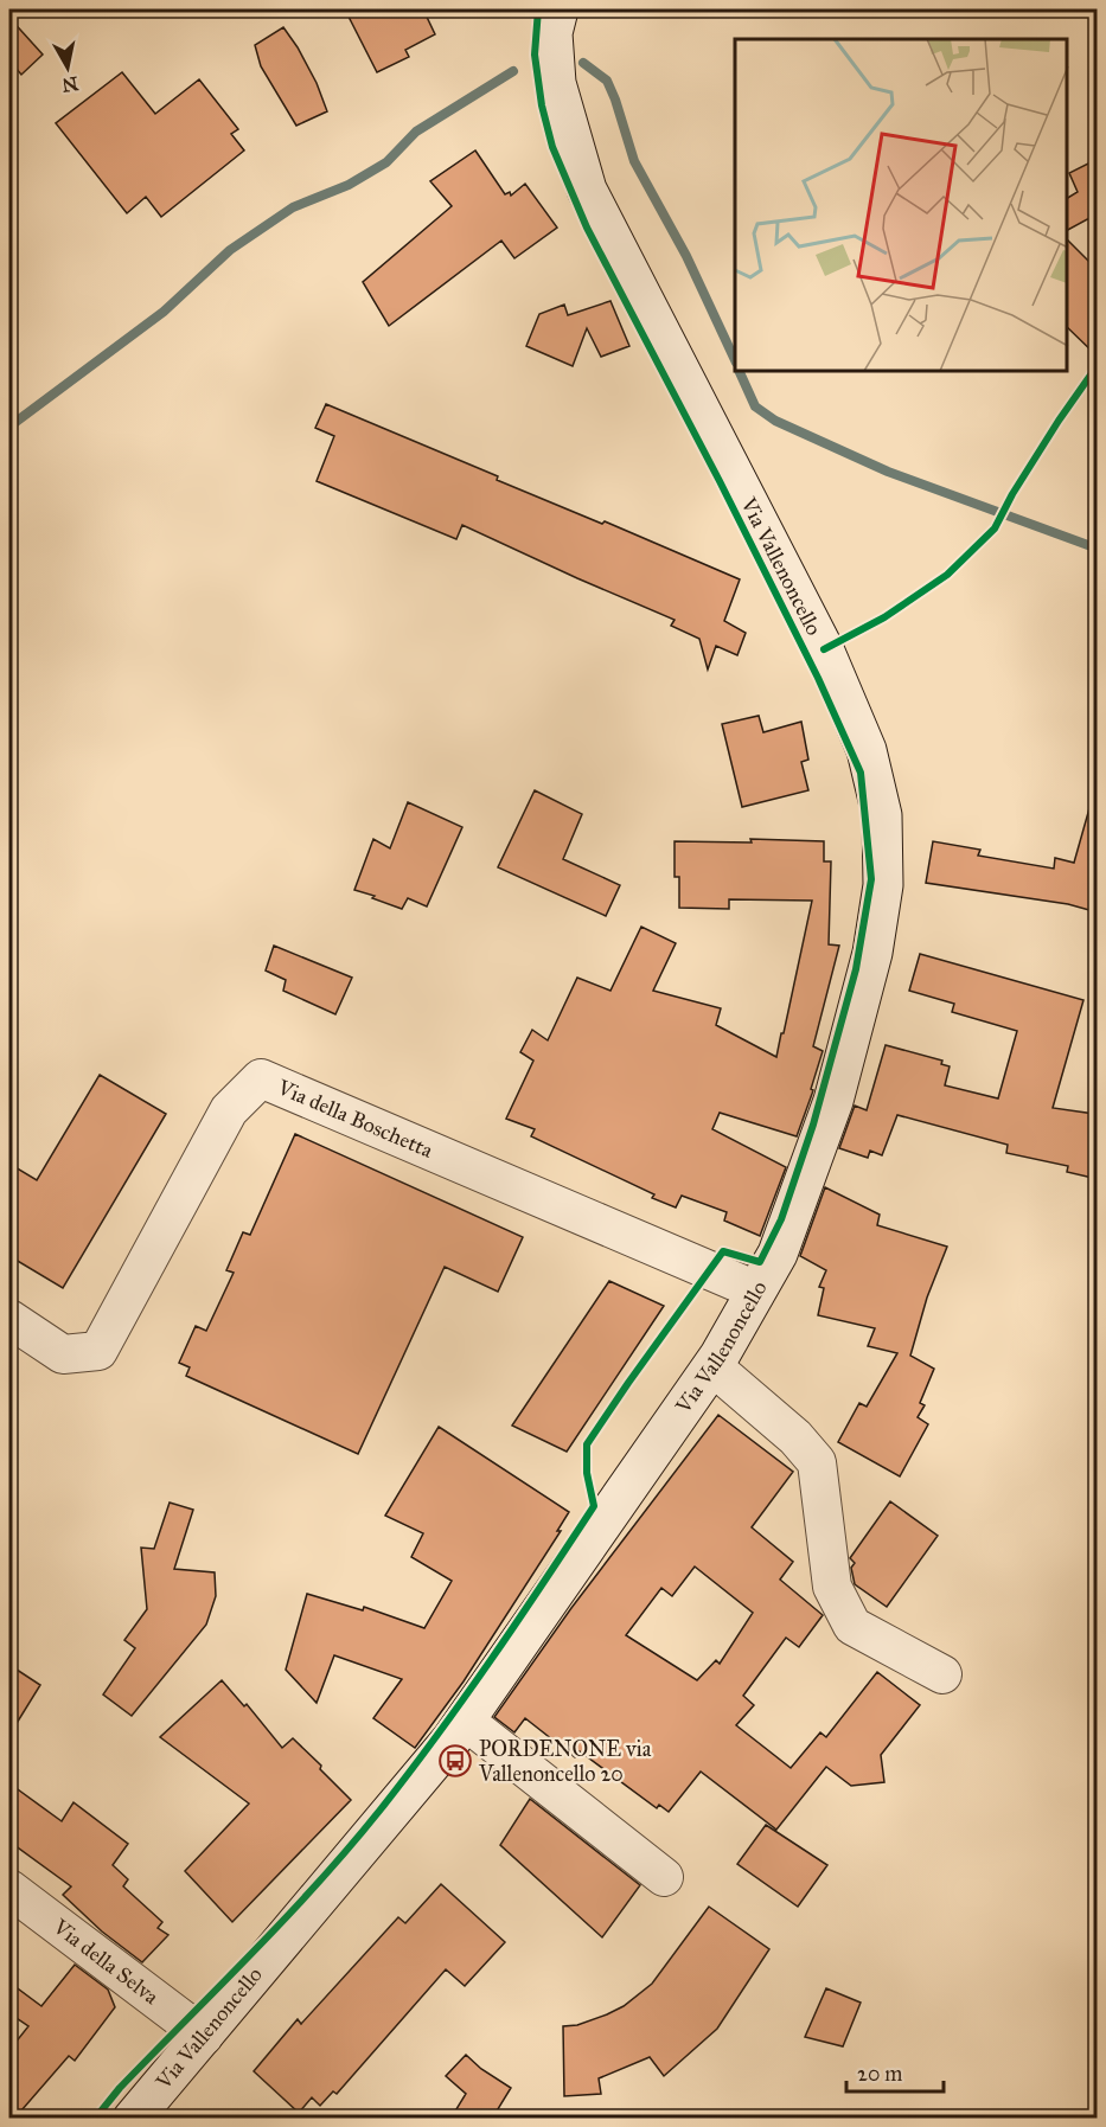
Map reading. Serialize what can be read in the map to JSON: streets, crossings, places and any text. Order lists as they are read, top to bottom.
{
  "streets": {
    "street": ["Via Vallenoncello", "Via della Boschetta", "Via della Selva"]
  },
  "crossings": [
    ["Via Vallenoncello", "Via della Boschetta"],
    ["Via Vallenoncello", "Via della Selva"]
  ],
  "places": {
    "bus stop": ["PORDENONE via Vallenoncello 20"]
  },
  "scale_bar": "20 m",
  "north": "bottom"
}
